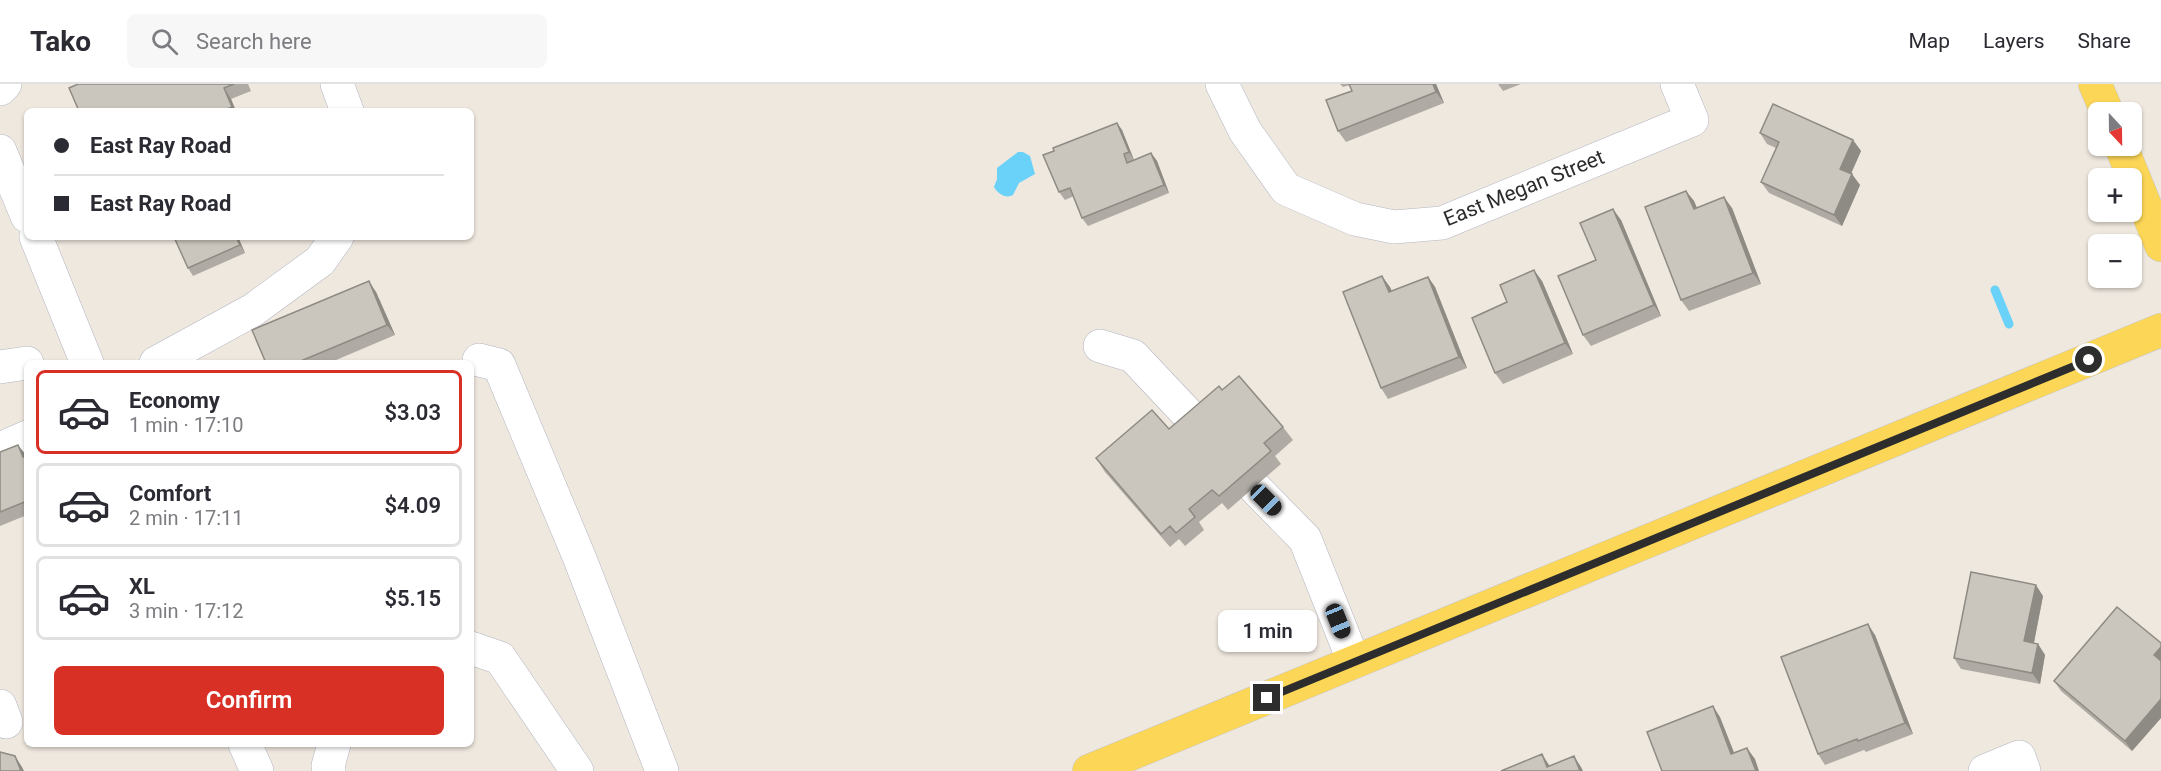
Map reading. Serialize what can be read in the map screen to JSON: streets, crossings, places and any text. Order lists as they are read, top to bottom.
{
  "streets": {
    "street": ["East Megan Street"]
  },
  "north": "bottom",
  "page": {
    "header": "Tako",
    "search": "Search here",
    "nav": ["Map", "Layers", "Share"],
    "map_buttons": ["+", "−"],
    "banner": ["East Ray Road", "East Ray Road"],
    "list": [
      {
        "name": "Economy",
        "note": "1 min · 17:10",
        "value": "$3.03"
      },
      {
        "name": "Comfort",
        "note": "2 min · 17:11",
        "value": "$4.09"
      },
      {
        "name": "XL",
        "note": "3 min · 17:12",
        "value": "$5.15"
      }
    ],
    "bubble": "1 min",
    "buttons": "Confirm"
  }
}
